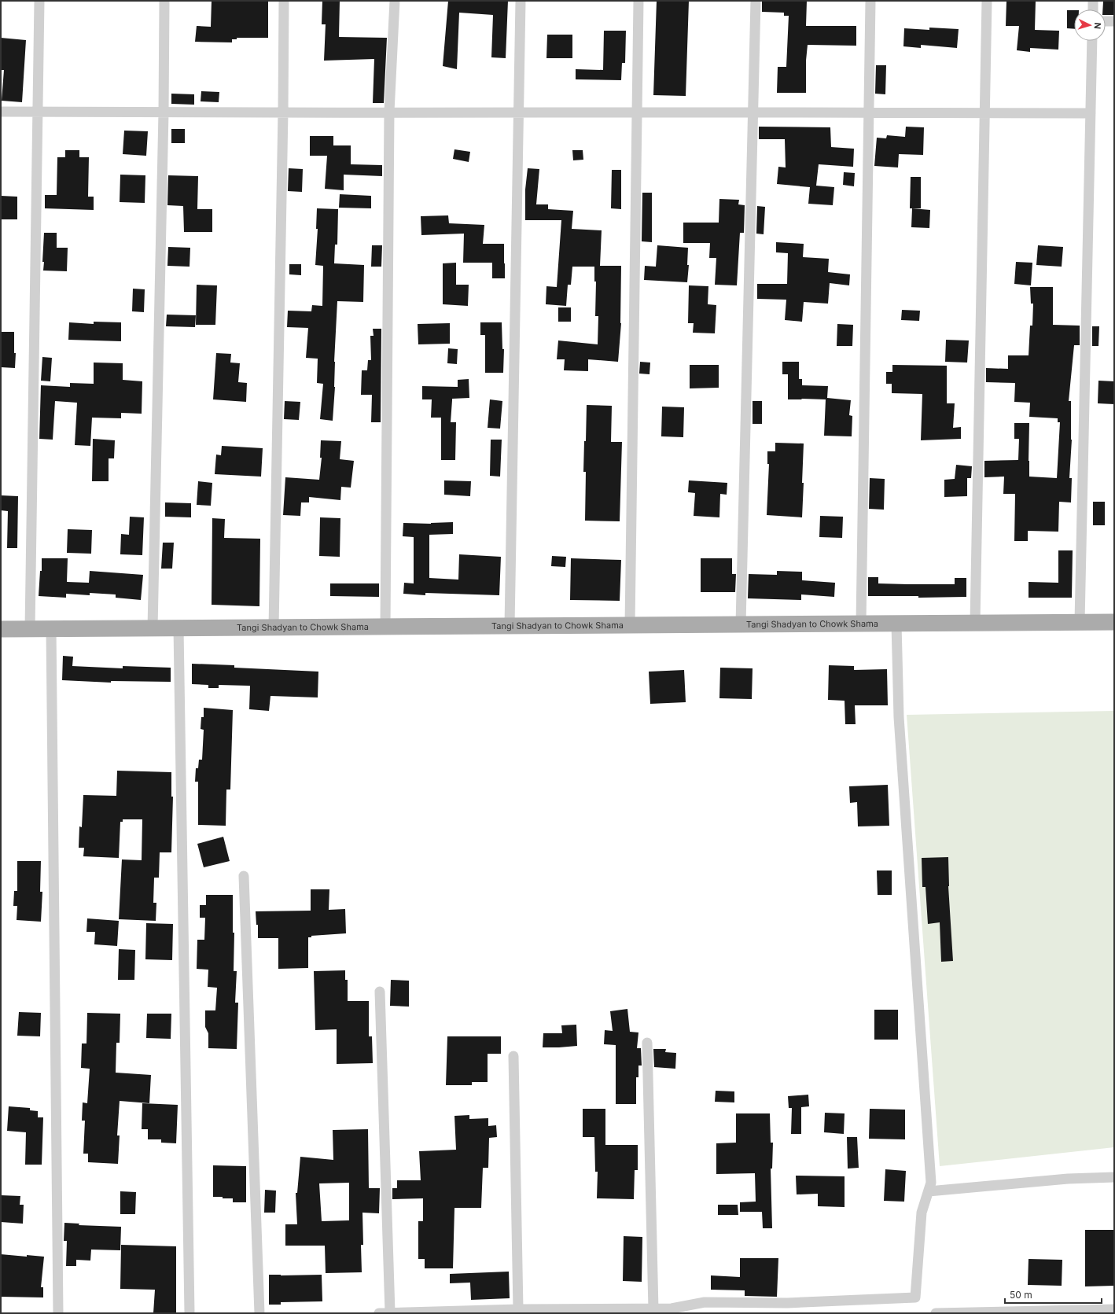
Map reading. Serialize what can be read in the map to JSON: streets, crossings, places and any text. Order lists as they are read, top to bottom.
{
  "streets": {
    "main road": ["Tangi Shadyan to Chowk Shama"]
  },
  "scale_bar": "50 m",
  "north": "right"
}
